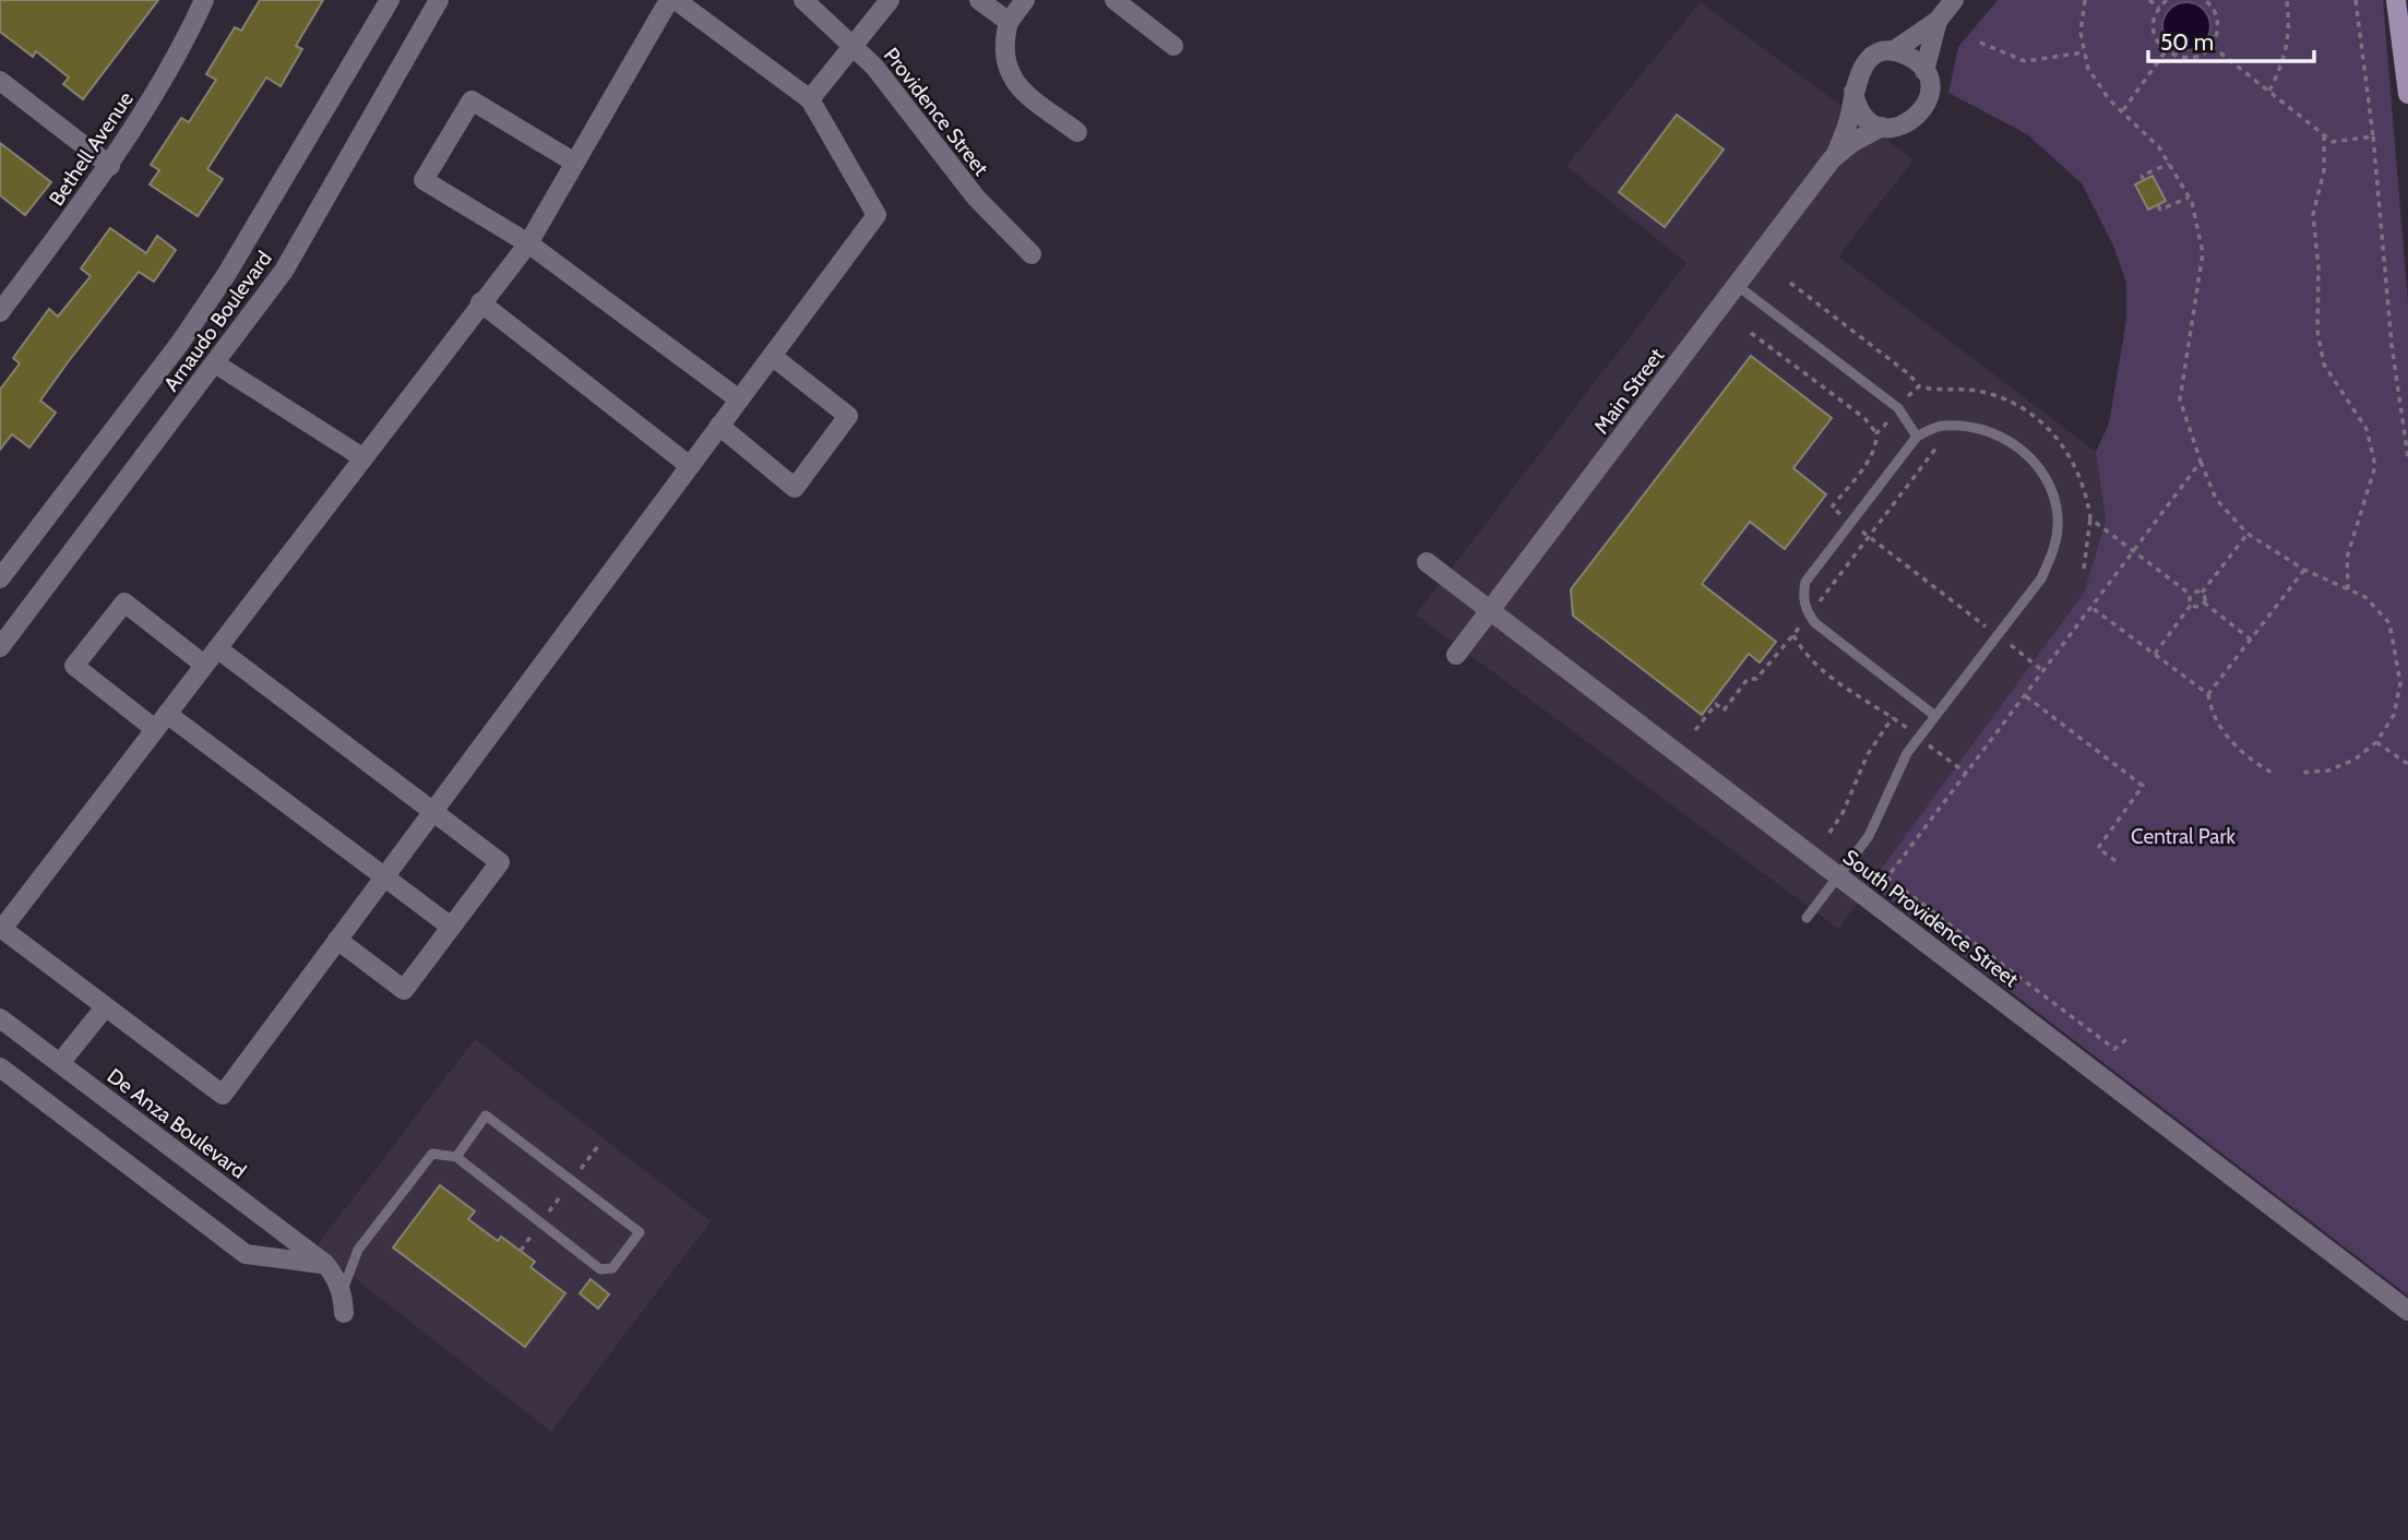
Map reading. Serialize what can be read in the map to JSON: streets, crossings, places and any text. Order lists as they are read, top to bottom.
{
  "streets": {
    "street": [
      "Providence Street",
      "Bethell Avenue",
      "Arnaudo Boulevard",
      "Main Street",
      "South Providence Street",
      "De Anza Boulevard"
    ]
  },
  "crossings": [
    ["Main Street", "South Providence Street"]
  ],
  "parks": ["Central Park"],
  "scale_bar": "50 m"
}
